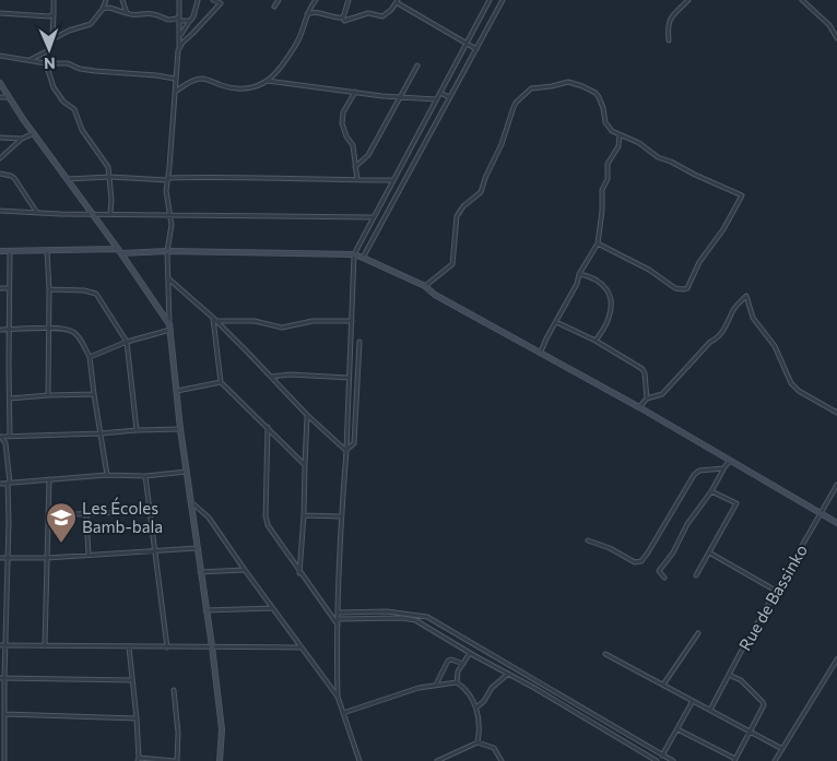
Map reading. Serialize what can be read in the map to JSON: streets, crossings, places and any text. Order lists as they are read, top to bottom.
{
  "streets": {
    "street": ["Rue de Bassinko"]
  },
  "places": {
    "school or university": ["Les Écoles Bamb-bala"]
  },
  "north": "bottom"
}
